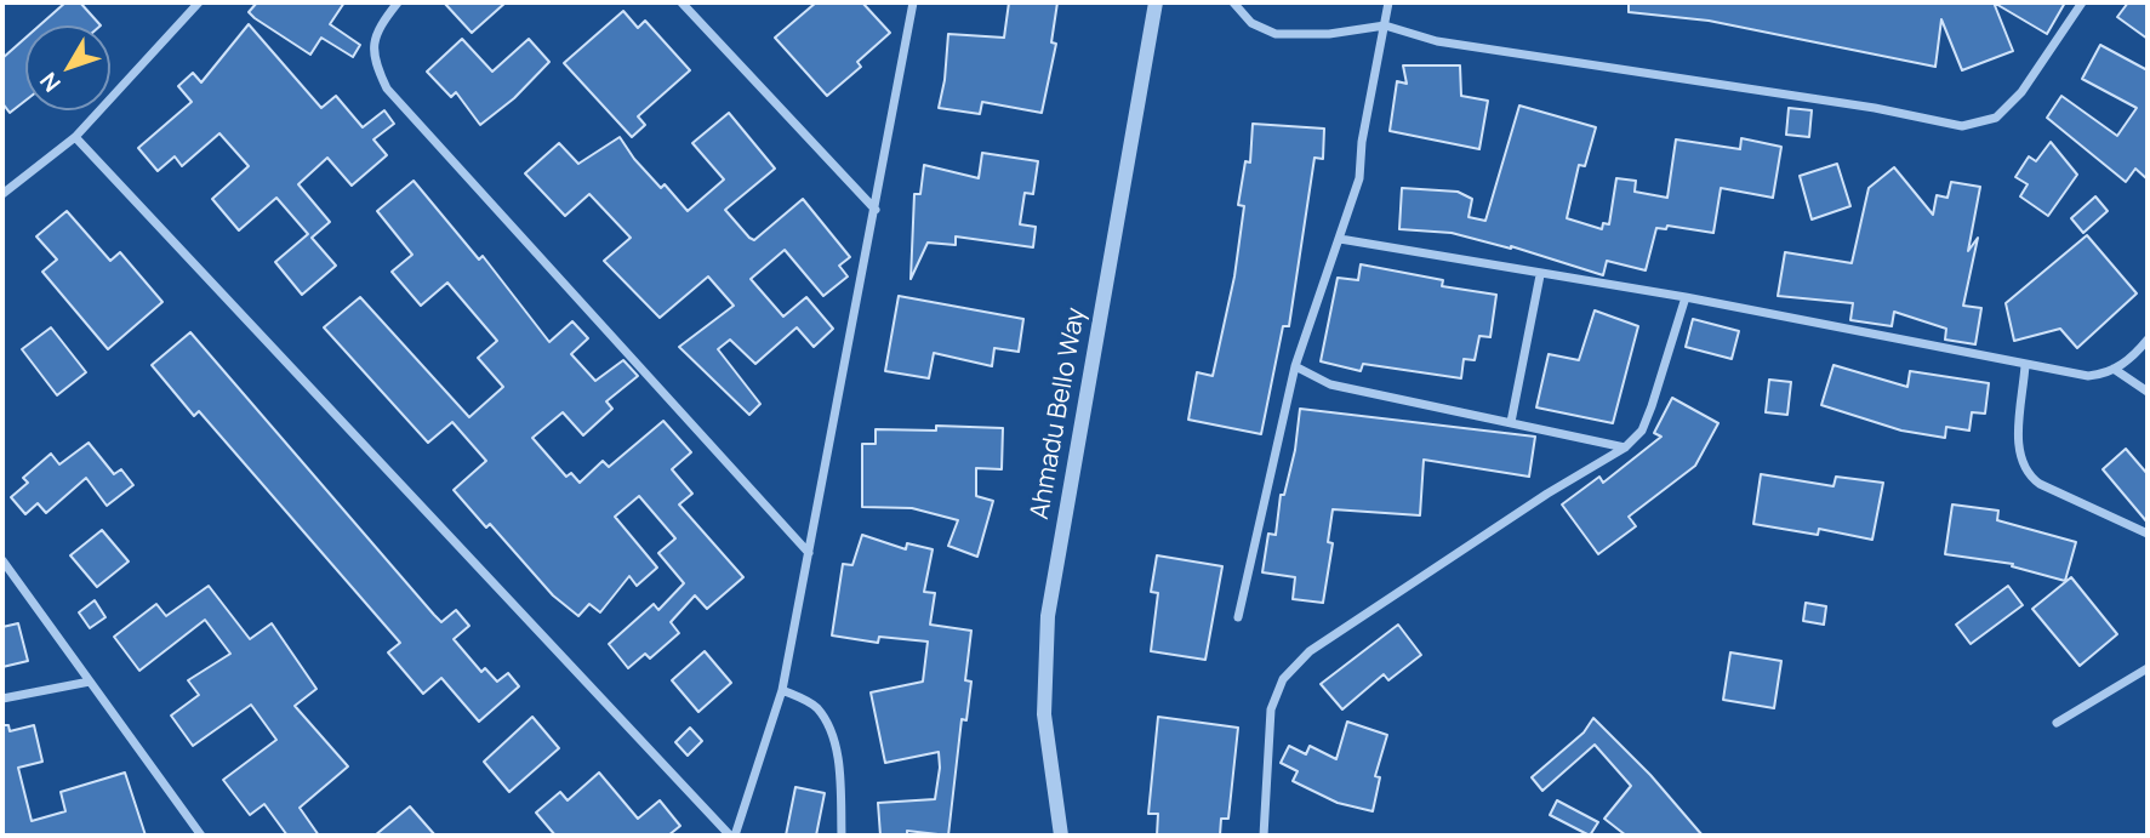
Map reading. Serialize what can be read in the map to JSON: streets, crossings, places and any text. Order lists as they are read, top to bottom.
{
  "streets": {
    "street": ["Ahmadu Bello Way"]
  },
  "north": "bottom left"
}
